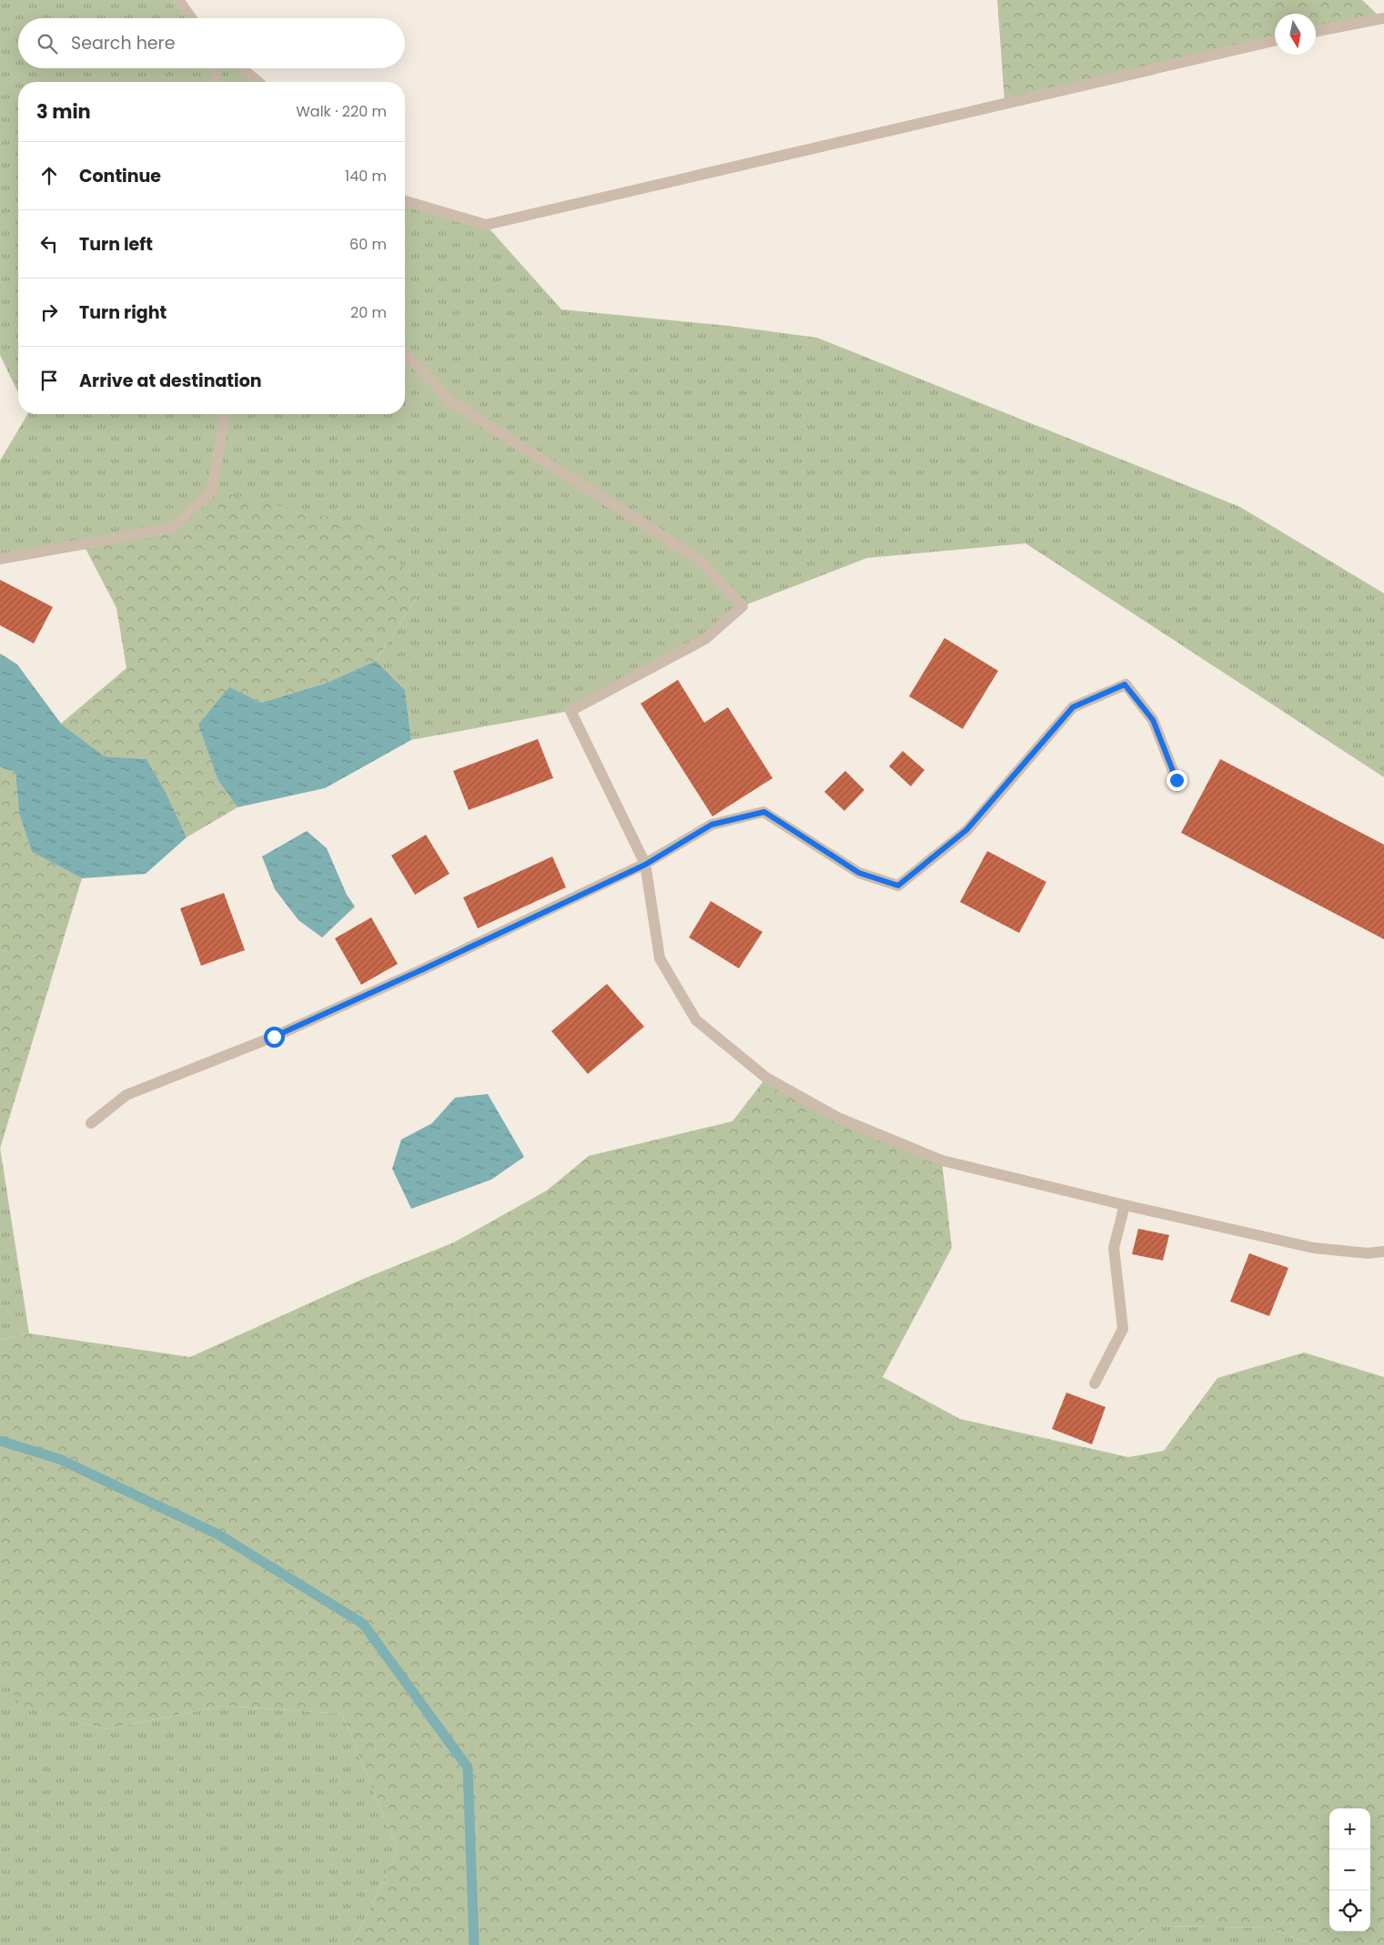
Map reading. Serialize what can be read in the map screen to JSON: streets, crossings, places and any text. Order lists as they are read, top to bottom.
{
  "north": "bottom",
  "page": {
    "search": "Search here",
    "heading": ["3 min", "Walk · 220 m"],
    "list": [
      ["Continue", "140 m"],
      ["Turn left", "60 m"],
      ["Turn right", "20 m"],
      "Arrive at destination"
    ],
    "map_buttons": ["+", "−"]
  }
}
